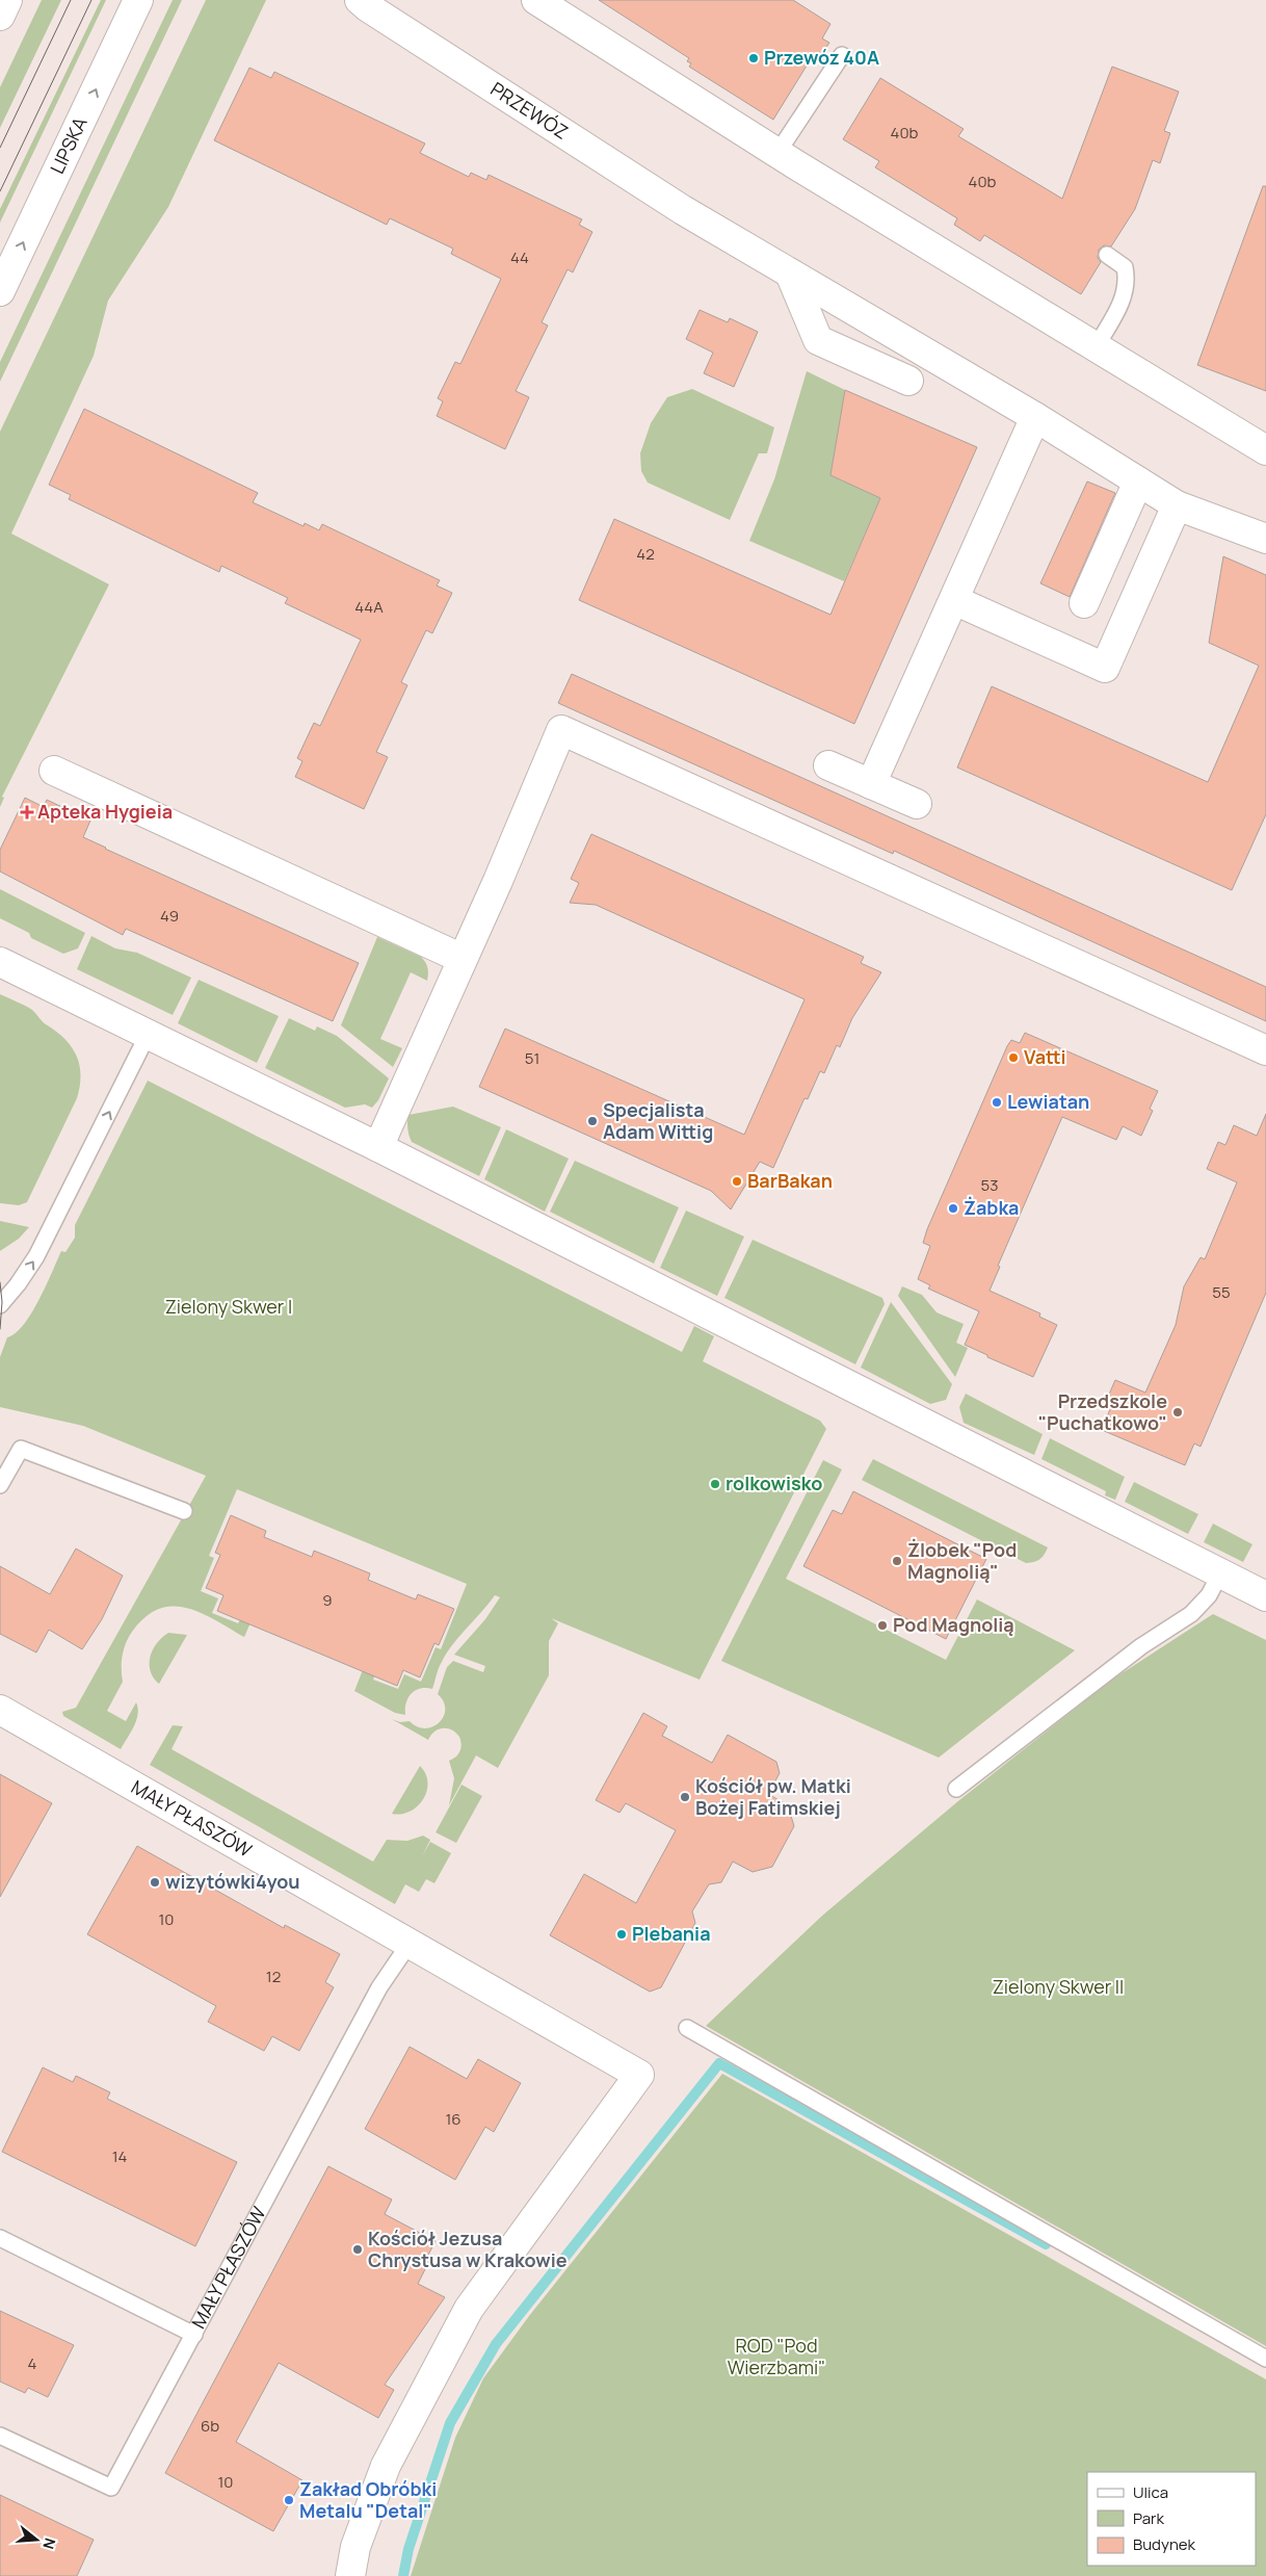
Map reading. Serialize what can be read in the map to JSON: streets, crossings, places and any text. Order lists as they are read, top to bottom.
{
  "streets": {
    "street": ["PRZEWÓZ", "LIPSKA", "MAŁY PŁASZÓW"]
  },
  "one_way": ["LIPSKA"],
  "parks": ["Zielony Skwer I", "Zielony Skwer II", "ROD \"Pod Wierzbami\""],
  "places": {
    "other": [
      "Przewóz 40A",
      "Vatti",
      "Lewiatan",
      "Specjalista Adam Wittig",
      "BarBakan",
      "Żabka",
      "Przedszkole \"Puchatkowo\"",
      "rolkowisko",
      "Żlobek \"Pod Magnolią\"",
      "Pod Magnolią",
      "Kościół pw. Matki Bożej Fatimskiej",
      "wizytówki4you",
      "Plebania",
      "Kościół Jezusa Chrystusa w Krakowie",
      "Zakład Obróbki Metalu \"Detal\""
    ],
    "health": ["Apteka Hygieia"]
  },
  "house_numbers": [
    "40b",
    "40b",
    "44",
    "42",
    "44A",
    "49",
    "51",
    "53",
    "55",
    "9",
    "10",
    "12",
    "16",
    "14",
    "4",
    "6b",
    "10"
  ],
  "legend": ["Ulica", "Park", "Budynek"],
  "north": "right"
}
